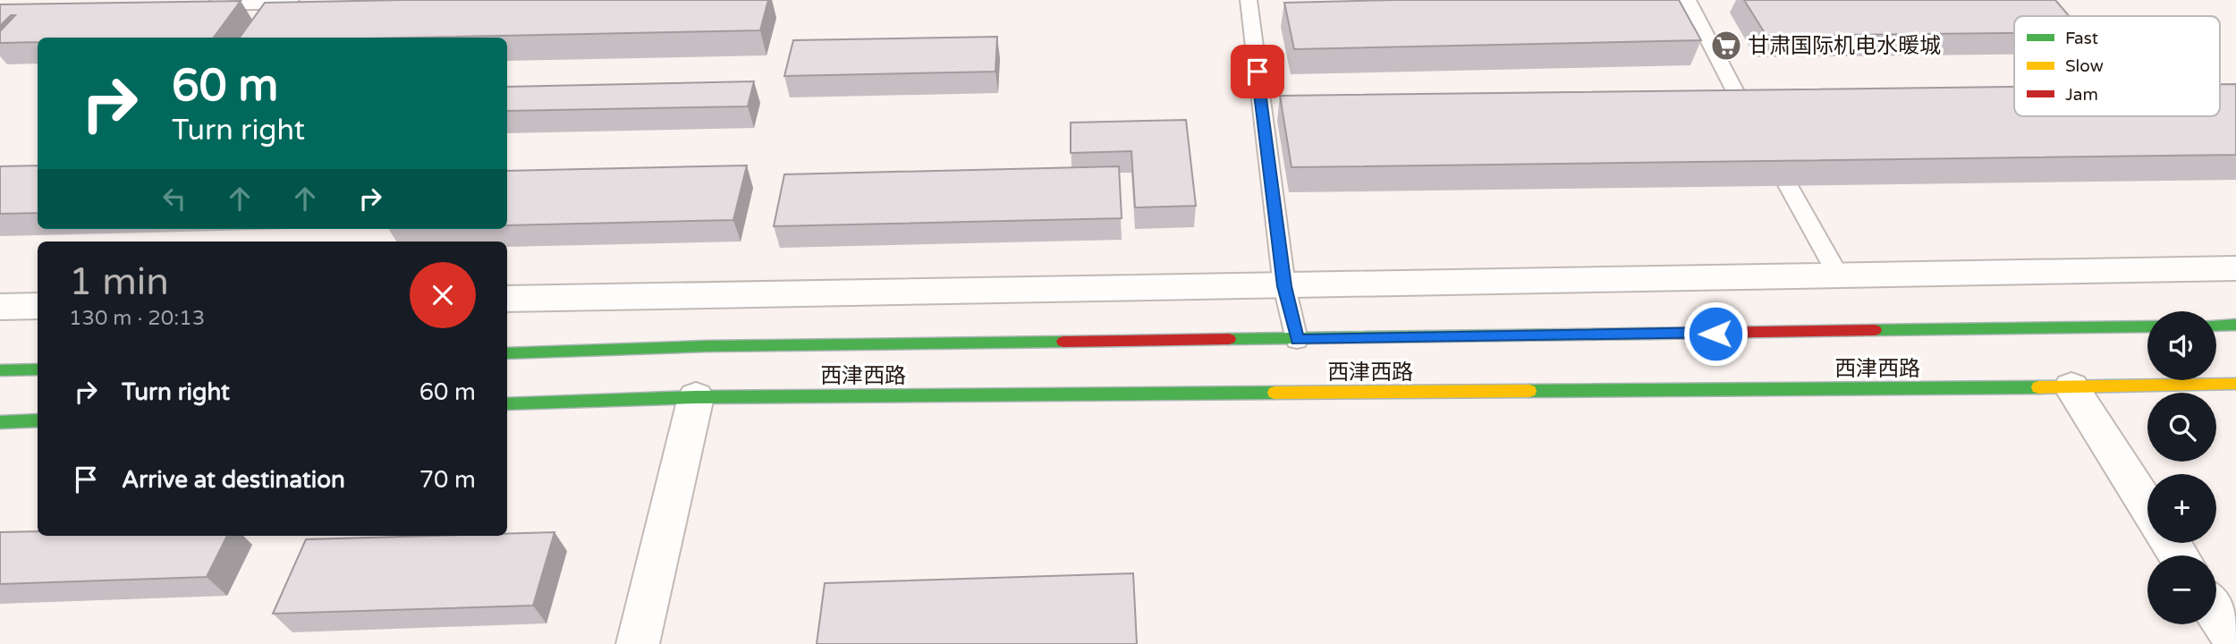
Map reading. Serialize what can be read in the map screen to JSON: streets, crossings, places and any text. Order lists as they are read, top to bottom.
{
  "streets": {
    "main road": ["西津西路"]
  },
  "places": {
    "supermarket": ["甘肃国际机电水暖城"]
  },
  "legend": ["Fast", "Slow", "Jam"],
  "page": {
    "turn": ["60 m", "Turn right"],
    "heading": ["1 min", "130 m · 20:13"],
    "map_buttons": ["+", "−"],
    "list": [
      {
        "name": "Turn right",
        "value": "60 m"
      },
      {
        "name": "Arrive at destination",
        "value": "70 m"
      }
    ]
  }
}
